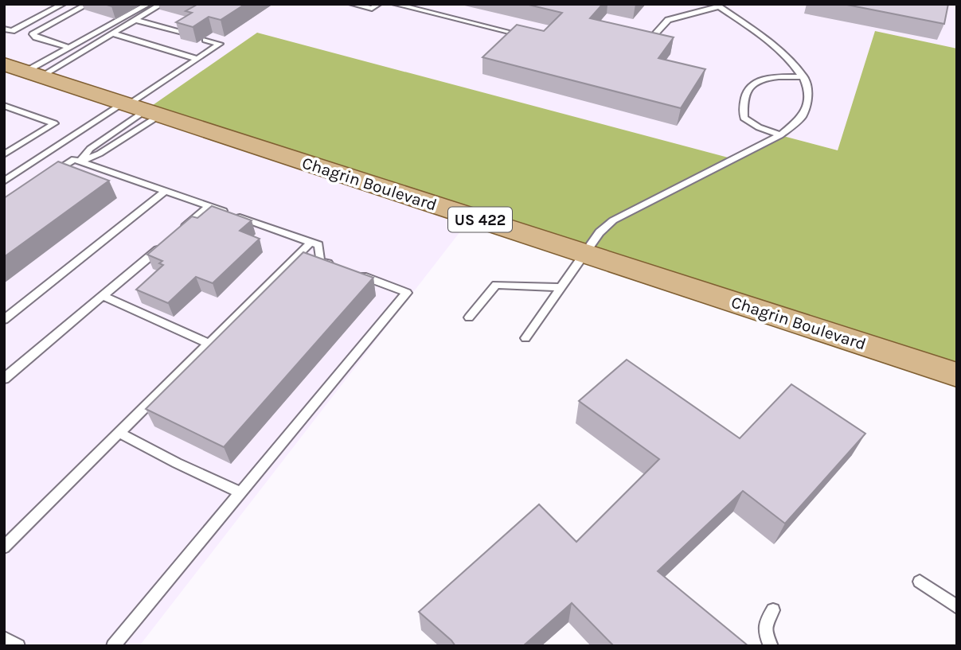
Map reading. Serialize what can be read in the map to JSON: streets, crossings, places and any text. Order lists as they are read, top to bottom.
{
  "streets": {
    "main road": ["Chagrin Boulevard", "US 422"]
  }
}
